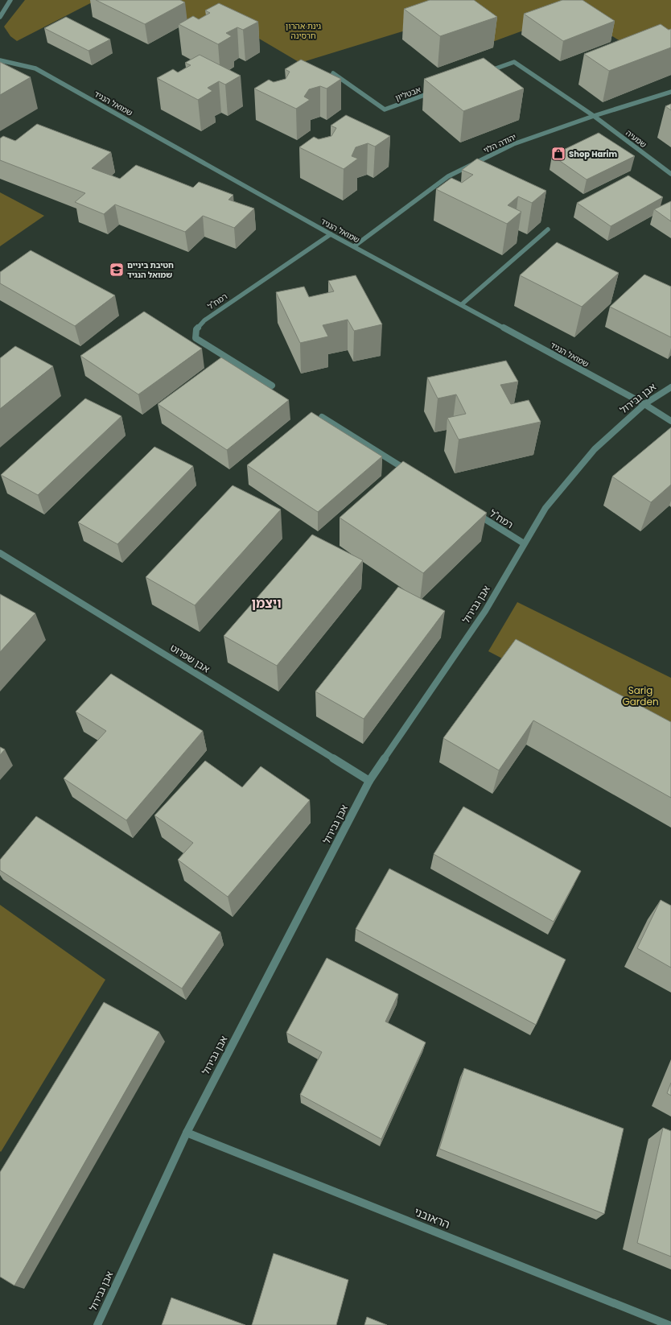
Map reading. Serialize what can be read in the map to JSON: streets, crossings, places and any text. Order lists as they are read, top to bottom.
{
  "streets": {
    "street": [
      "אבטליון",
      "שמואל הנגיד",
      "שמעיה",
      "יהודה הלוי",
      "רמח\"ל",
      "אבן גבירול",
      "אבן שפרוט",
      "הראובני"
    ]
  },
  "crossings": [
    ["שמואל הנגיד", "יהודה הלוי"],
    ["שמואל הנגיד", "רמח\"ל"],
    ["שמואל הנגיד", "אבן גבירול"],
    ["שמעיה", "יהודה הלוי"],
    ["רמח\"ל", "אבן גבירול"],
    ["אבן גבירול", "אבן שפרוט"],
    ["אבן גבירול", "הראובני"]
  ],
  "districts": ["ויצמן"],
  "parks": ["גינת אהרון חרסינה", "Sarig Garden"],
  "places": {
    "shop": ["Shop Harim"],
    "school or university": ["חטיבת ביניים שמואל הנגיד"]
  }
}
